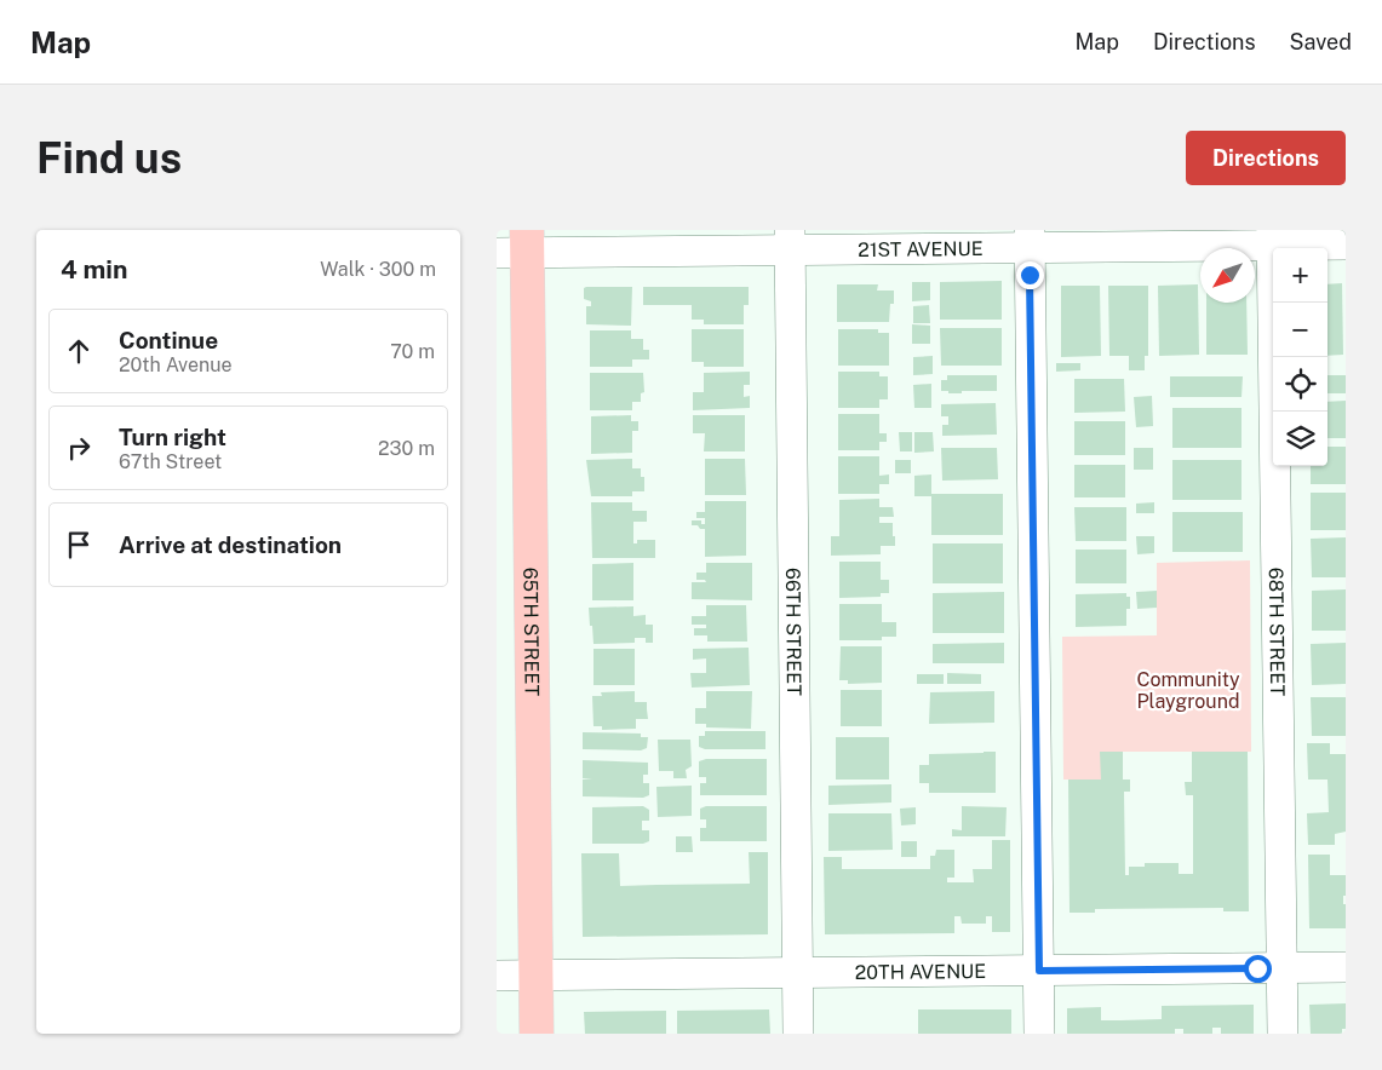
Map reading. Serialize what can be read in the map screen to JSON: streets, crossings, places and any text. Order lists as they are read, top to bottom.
{
  "streets": {
    "main road": ["65TH STREET"],
    "street": [
      "21ST AVENUE",
      "66TH STREET",
      "68TH STREET",
      "20TH AVENUE"
    ]
  },
  "crossings": [
    ["21ST AVENUE", "65TH STREET"],
    ["21ST AVENUE", "66TH STREET"],
    ["21ST AVENUE", "68TH STREET"],
    ["65TH STREET", "20TH AVENUE"],
    ["66TH STREET", "20TH AVENUE"],
    ["68TH STREET", "20TH AVENUE"]
  ],
  "parks": ["Community Playground"],
  "north": "bottom left",
  "page": {
    "header": "Map",
    "nav": ["Map", "Directions", "Saved"],
    "buttons": "Directions",
    "title": "Find us",
    "heading": ["4 min", "Walk · 300 m"],
    "map_buttons": ["+", "−"],
    "list": [
      ["Continue", "20th Avenue", "70 m"],
      ["Turn right", "67th Street", "230 m"],
      "Arrive at destination"
    ]
  }
}
